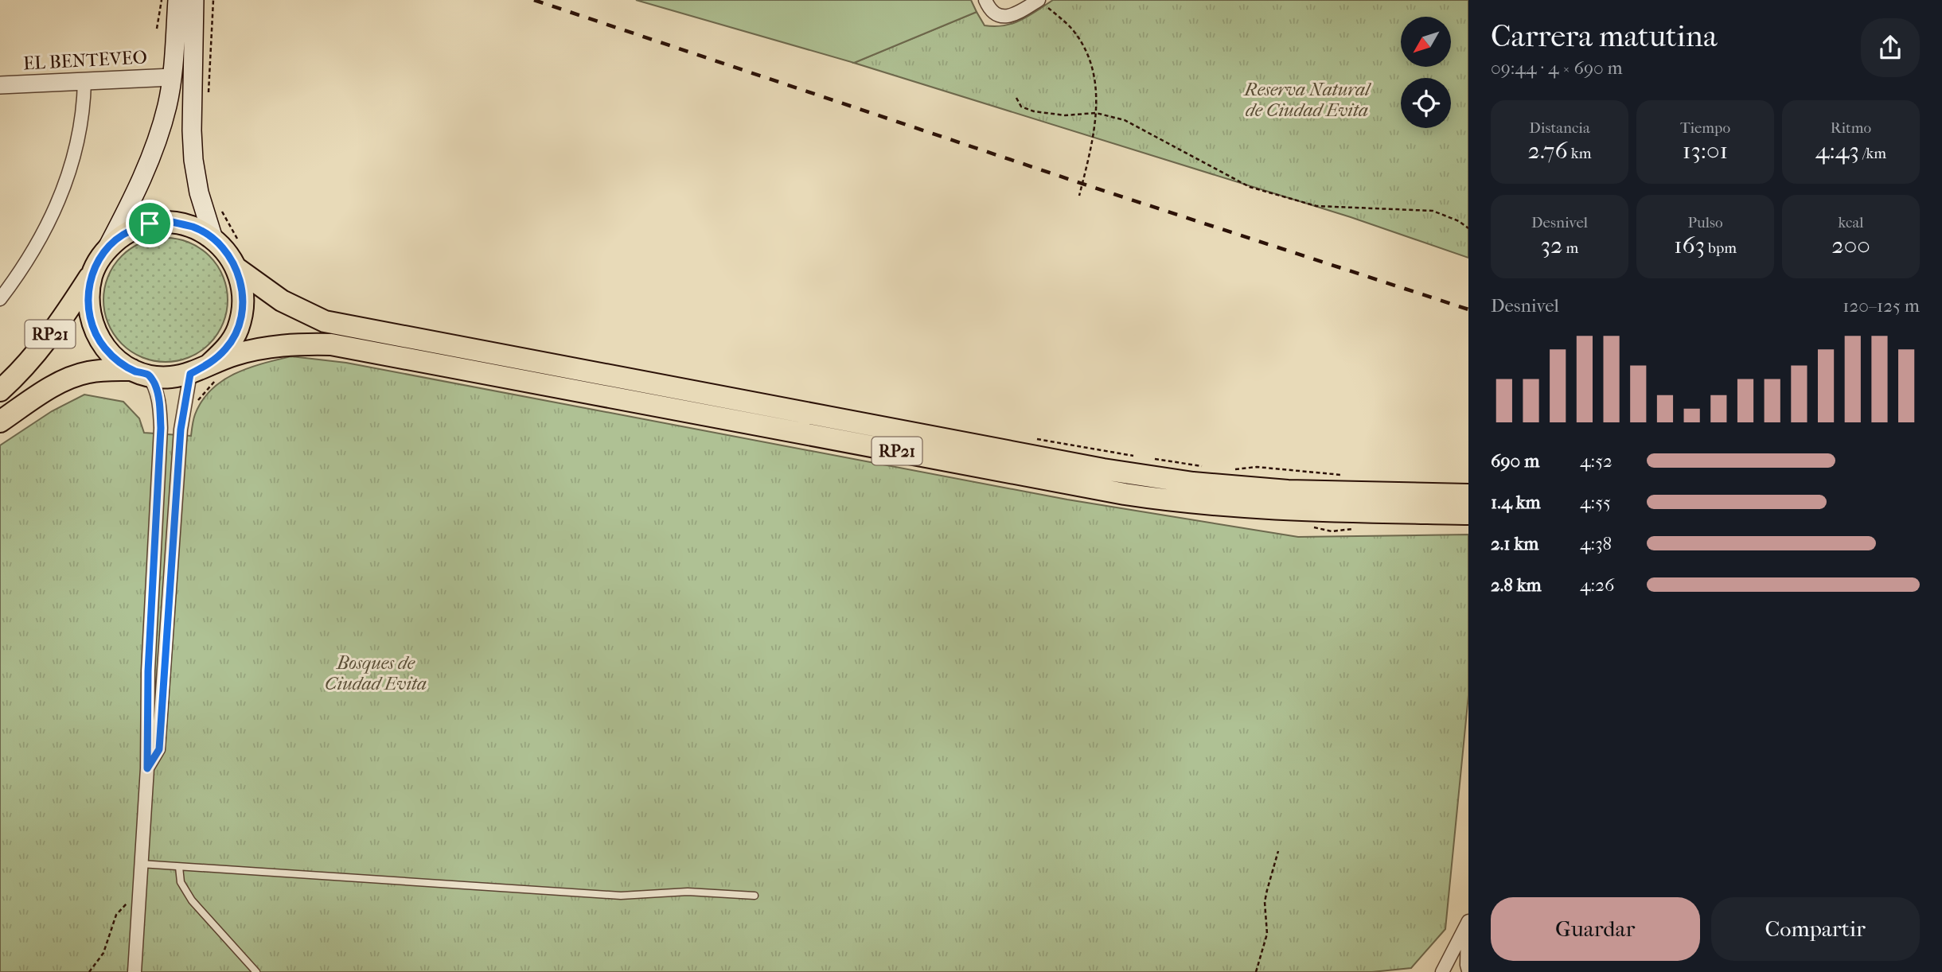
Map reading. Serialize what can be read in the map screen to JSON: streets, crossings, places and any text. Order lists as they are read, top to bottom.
{
  "streets": {
    "main road": ["RP21"],
    "street": ["EL BENTEVEO"]
  },
  "parks": ["Reserva Natural de Ciudad Evita", "Bosques de Ciudad Evita"],
  "north": "bottom left",
  "page": {
    "heading": ["Carrera matutina", "09:44 · 4 × 690 m"],
    "stats": [
      ["Distancia", "2.76 km"],
      ["Tiempo", "13:01"],
      ["Ritmo", "4:43 /km"],
      ["Desnivel", "32 m"],
      ["Pulso", "163 bpm"],
      ["kcal", "200"]
    ],
    "chart": ["Desnivel", "120–125 m"],
    "list": [
      {
        "name": "690 m",
        "note": "4:52"
      },
      {
        "name": "1.4 km",
        "note": "4:55"
      },
      {
        "name": "2.1 km",
        "note": "4:38"
      },
      {
        "name": "2.8 km",
        "note": "4:26"
      }
    ],
    "buttons": ["Guardar", "Compartir"]
  }
}
